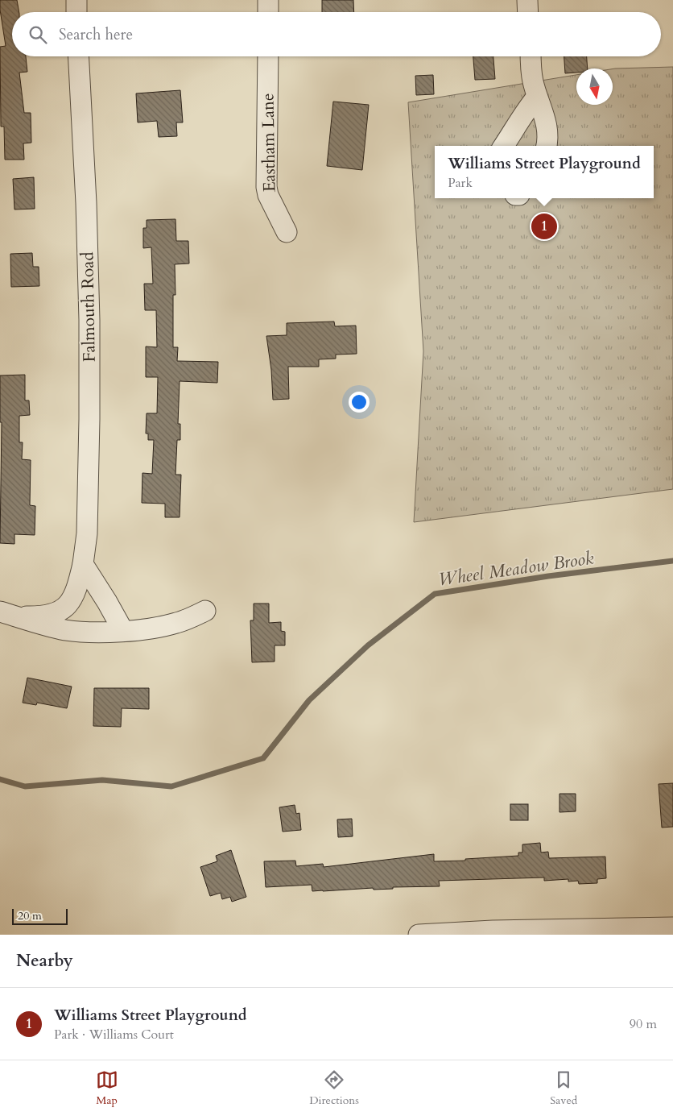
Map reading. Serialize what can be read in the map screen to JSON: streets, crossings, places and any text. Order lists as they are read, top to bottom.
{
  "streets": {
    "street": ["Eastham Lane", "Falmouth Road"]
  },
  "water": ["Wheel Meadow Brook"],
  "scale_bar": "20 m",
  "north": "bottom",
  "page": {
    "search": "Search here",
    "popup": ["Williams Street Playground", "Park"],
    "pins": "1",
    "scale": "20 m",
    "heading": "Nearby",
    "list": [
      {
        "mark": "1",
        "name": "Williams Street Playground",
        "note": "Park · Williams Court",
        "value": "90 m"
      }
    ],
    "nav": ["Map", "Directions", "Saved"]
  }
}
